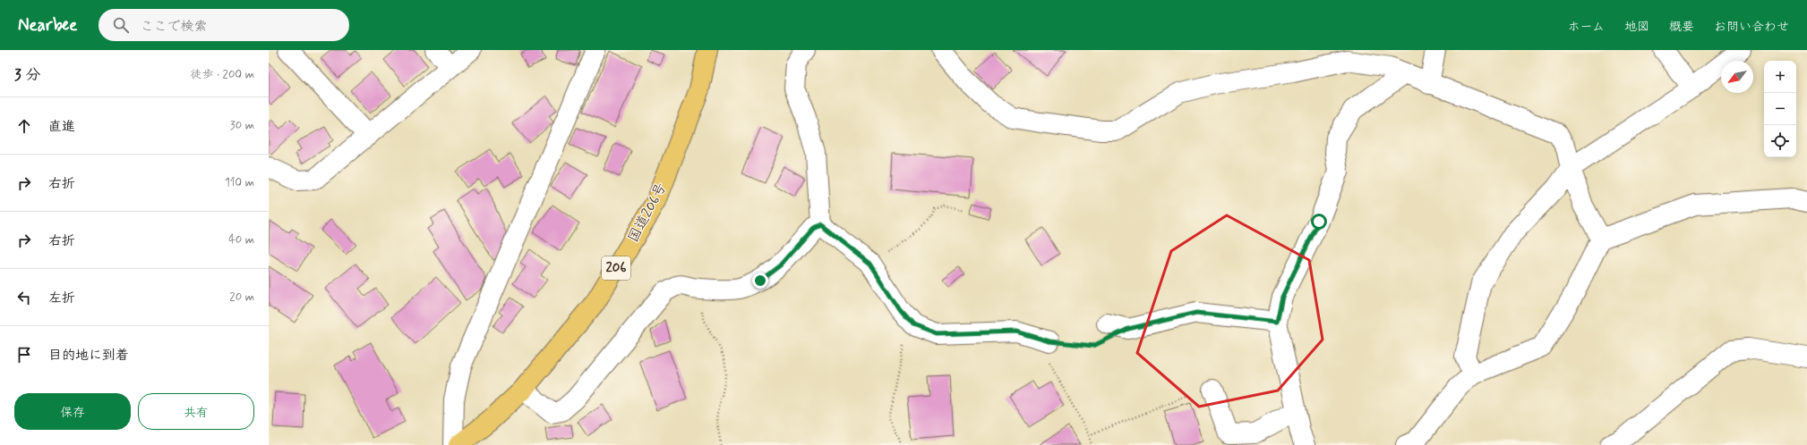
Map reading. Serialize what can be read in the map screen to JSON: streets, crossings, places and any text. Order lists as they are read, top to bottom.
{
  "streets": {
    "highway": ["国道206号", "206"]
  },
  "north": "bottom left",
  "page": {
    "header": "Nearbee",
    "search": "ここで検索",
    "nav": [
      "ホーム",
      "地図",
      "概要",
      "お問い合わせ"
    ],
    "heading": ["3 分", "徒歩 · 200 m"],
    "map_buttons": ["+", "−"],
    "list": [
      ["直進", "30 m"],
      ["右折", "110 m"],
      ["右折", "40 m"],
      ["左折", "20 m"],
      "目的地に到着"
    ],
    "buttons": ["保存", "共有"]
  }
}
